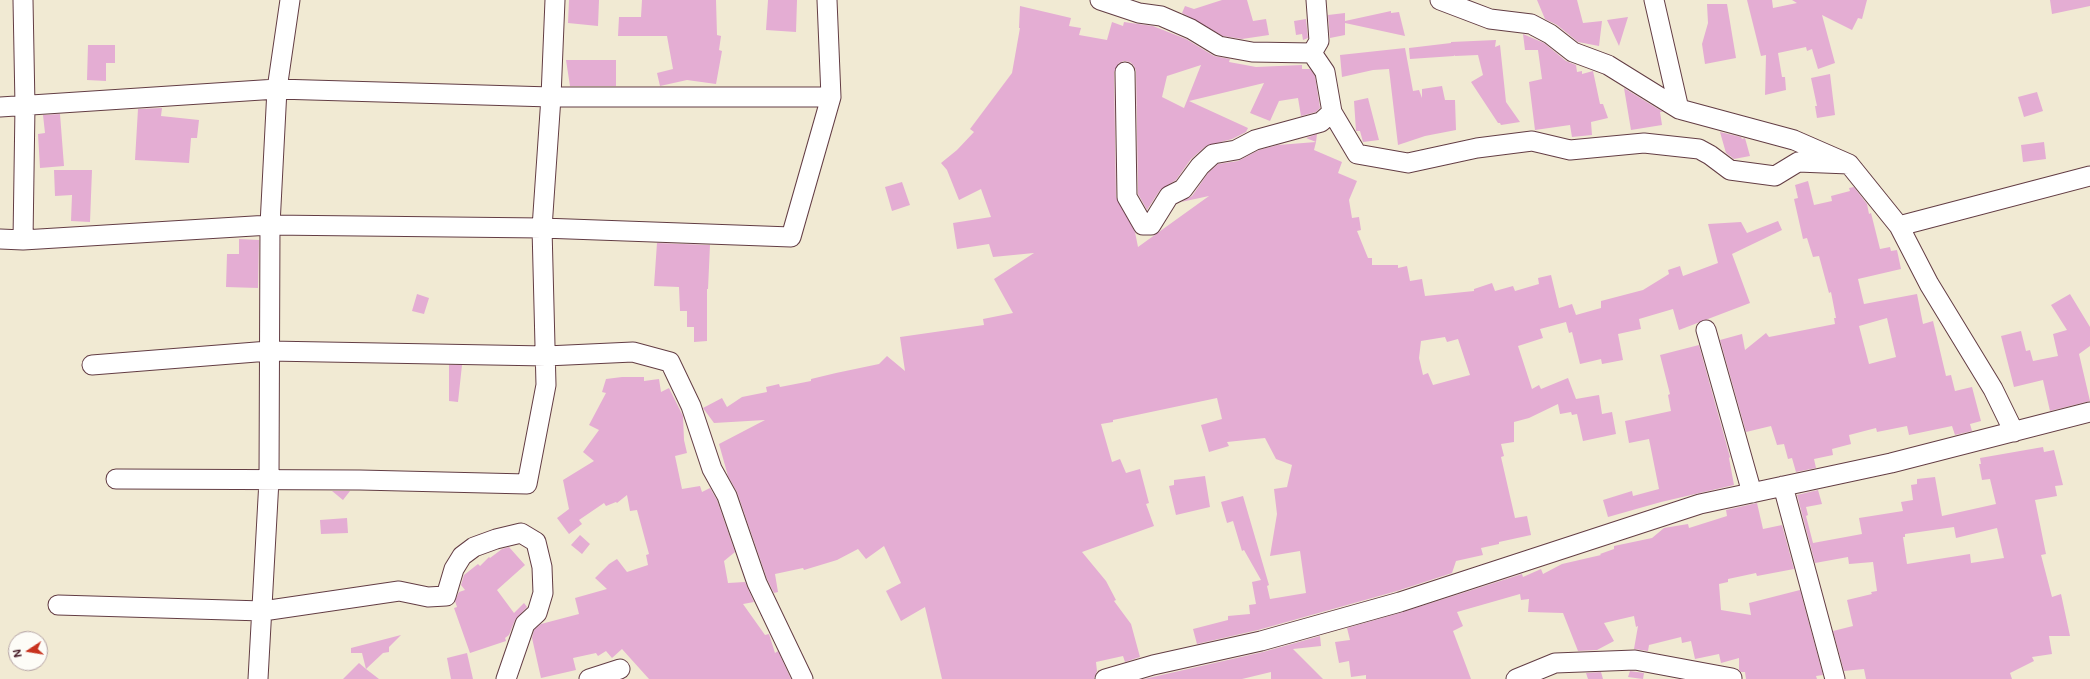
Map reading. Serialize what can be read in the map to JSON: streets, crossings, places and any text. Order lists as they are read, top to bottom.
{
  "north": "left"
}
